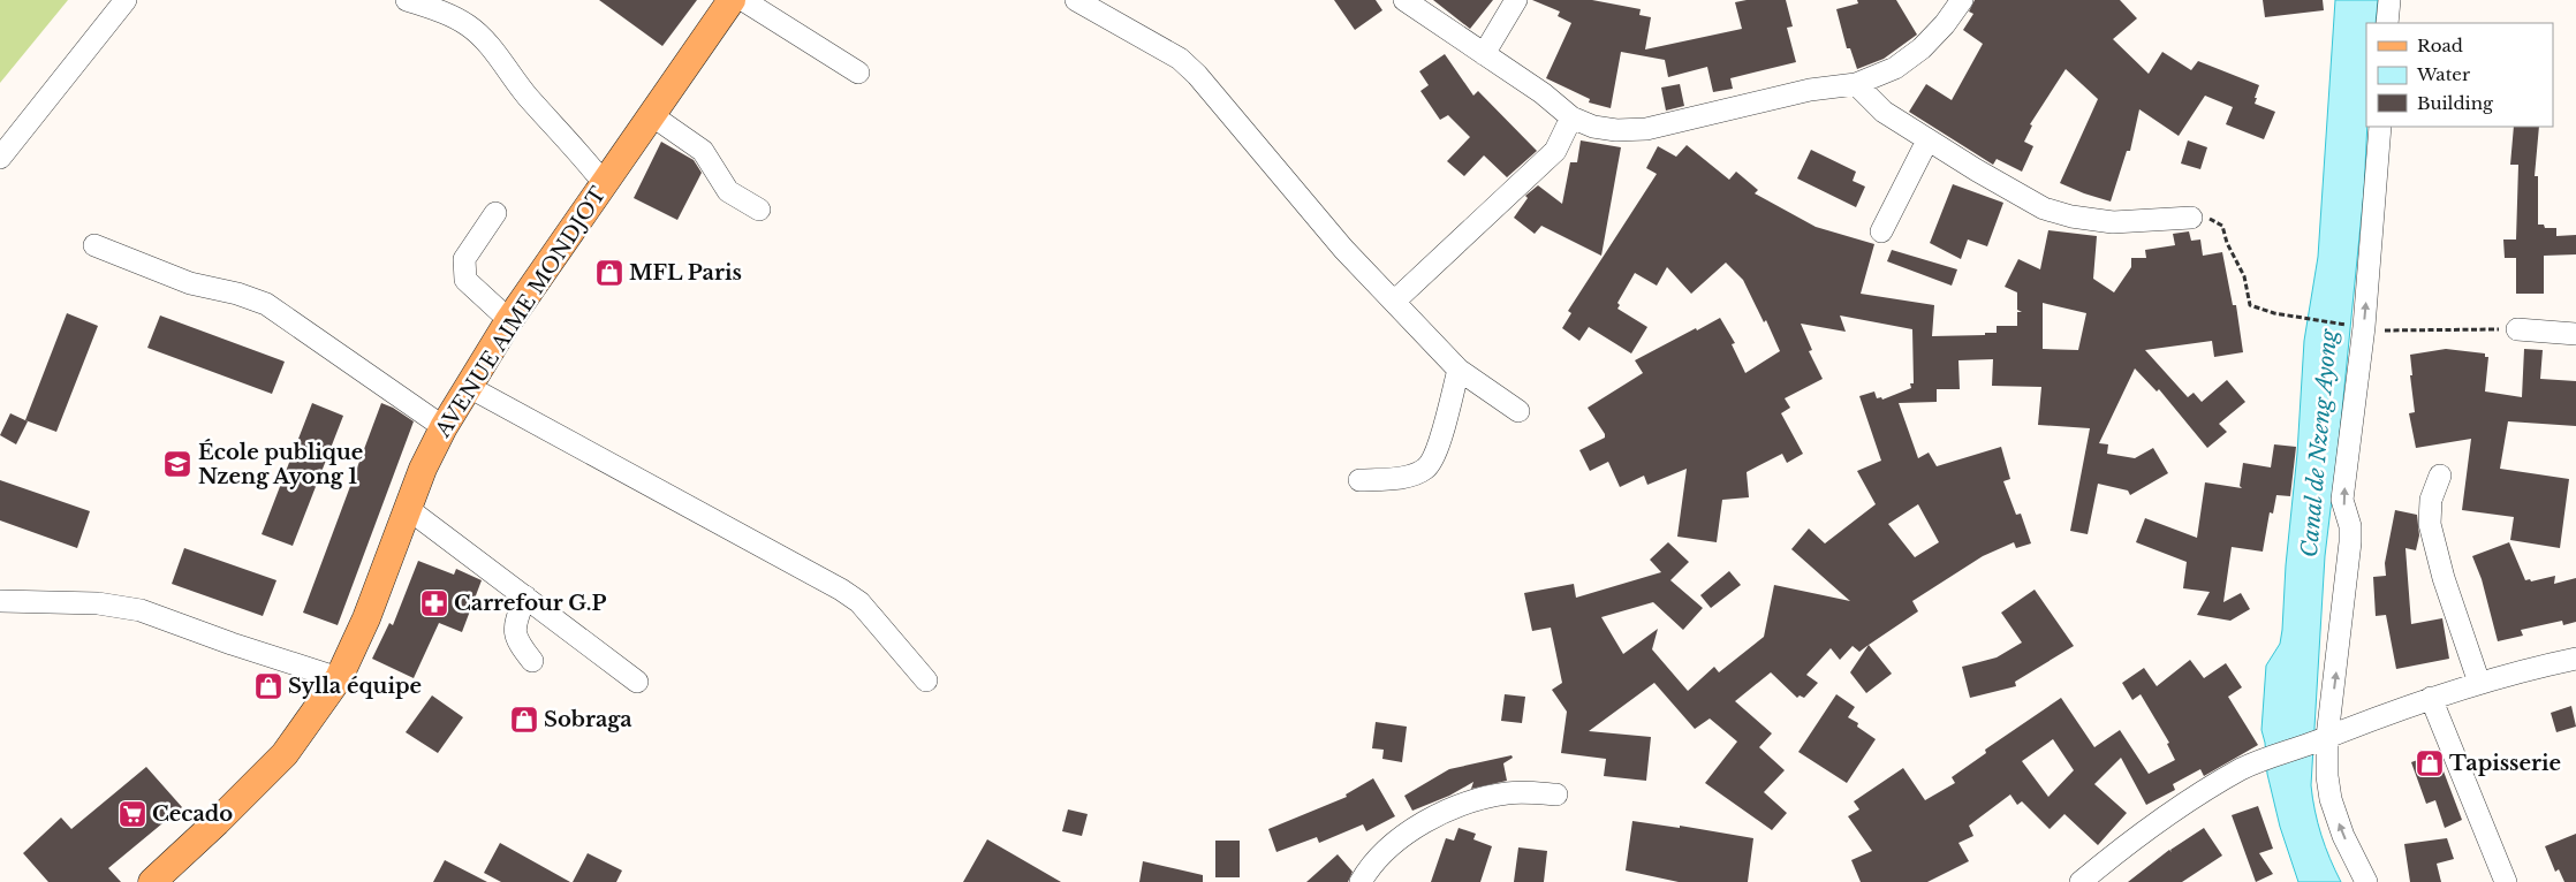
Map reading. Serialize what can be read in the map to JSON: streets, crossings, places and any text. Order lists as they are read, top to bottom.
{
  "streets": {
    "main road": ["AVENUE AIME MONDJOT"]
  },
  "water": ["Canal de Nzeng Ayong"],
  "places": {
    "shop": [
      "MFL Paris",
      "Sylla équipe",
      "Sobraga",
      "Tapisserie"
    ],
    "school or university": ["École publique Nzeng Ayong 1"],
    "pharmacy": ["Carrefour G.P"],
    "supermarket": ["Cecado"]
  },
  "legend": ["Road", "Water", "Building"]
}
